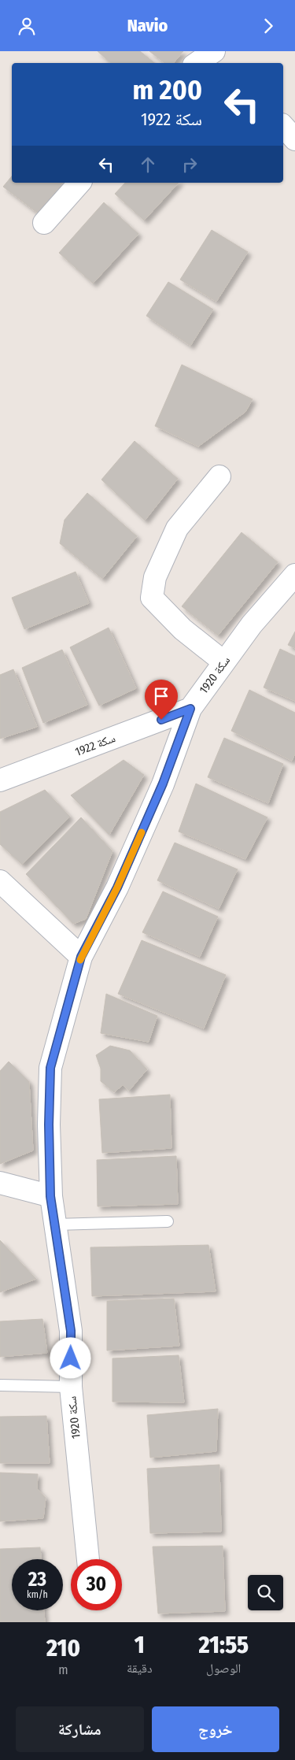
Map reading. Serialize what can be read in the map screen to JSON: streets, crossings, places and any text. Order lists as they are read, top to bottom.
{
  "streets": {
    "street": ["سكة 1920", "سكة 1922"]
  },
  "crossings": [
    ["سكة 1920", "سكة 1922"]
  ],
  "page": {
    "header": "Navio",
    "turn": ["200 m", "سكة 1922"],
    "speed": "23 km/h",
    "limit": "30",
    "eta": [
      "21:55",
      "الوصول",
      "1",
      "دقيقة",
      "210",
      "m"
    ],
    "buttons": ["خروج", "مشاركة"]
  }
}
